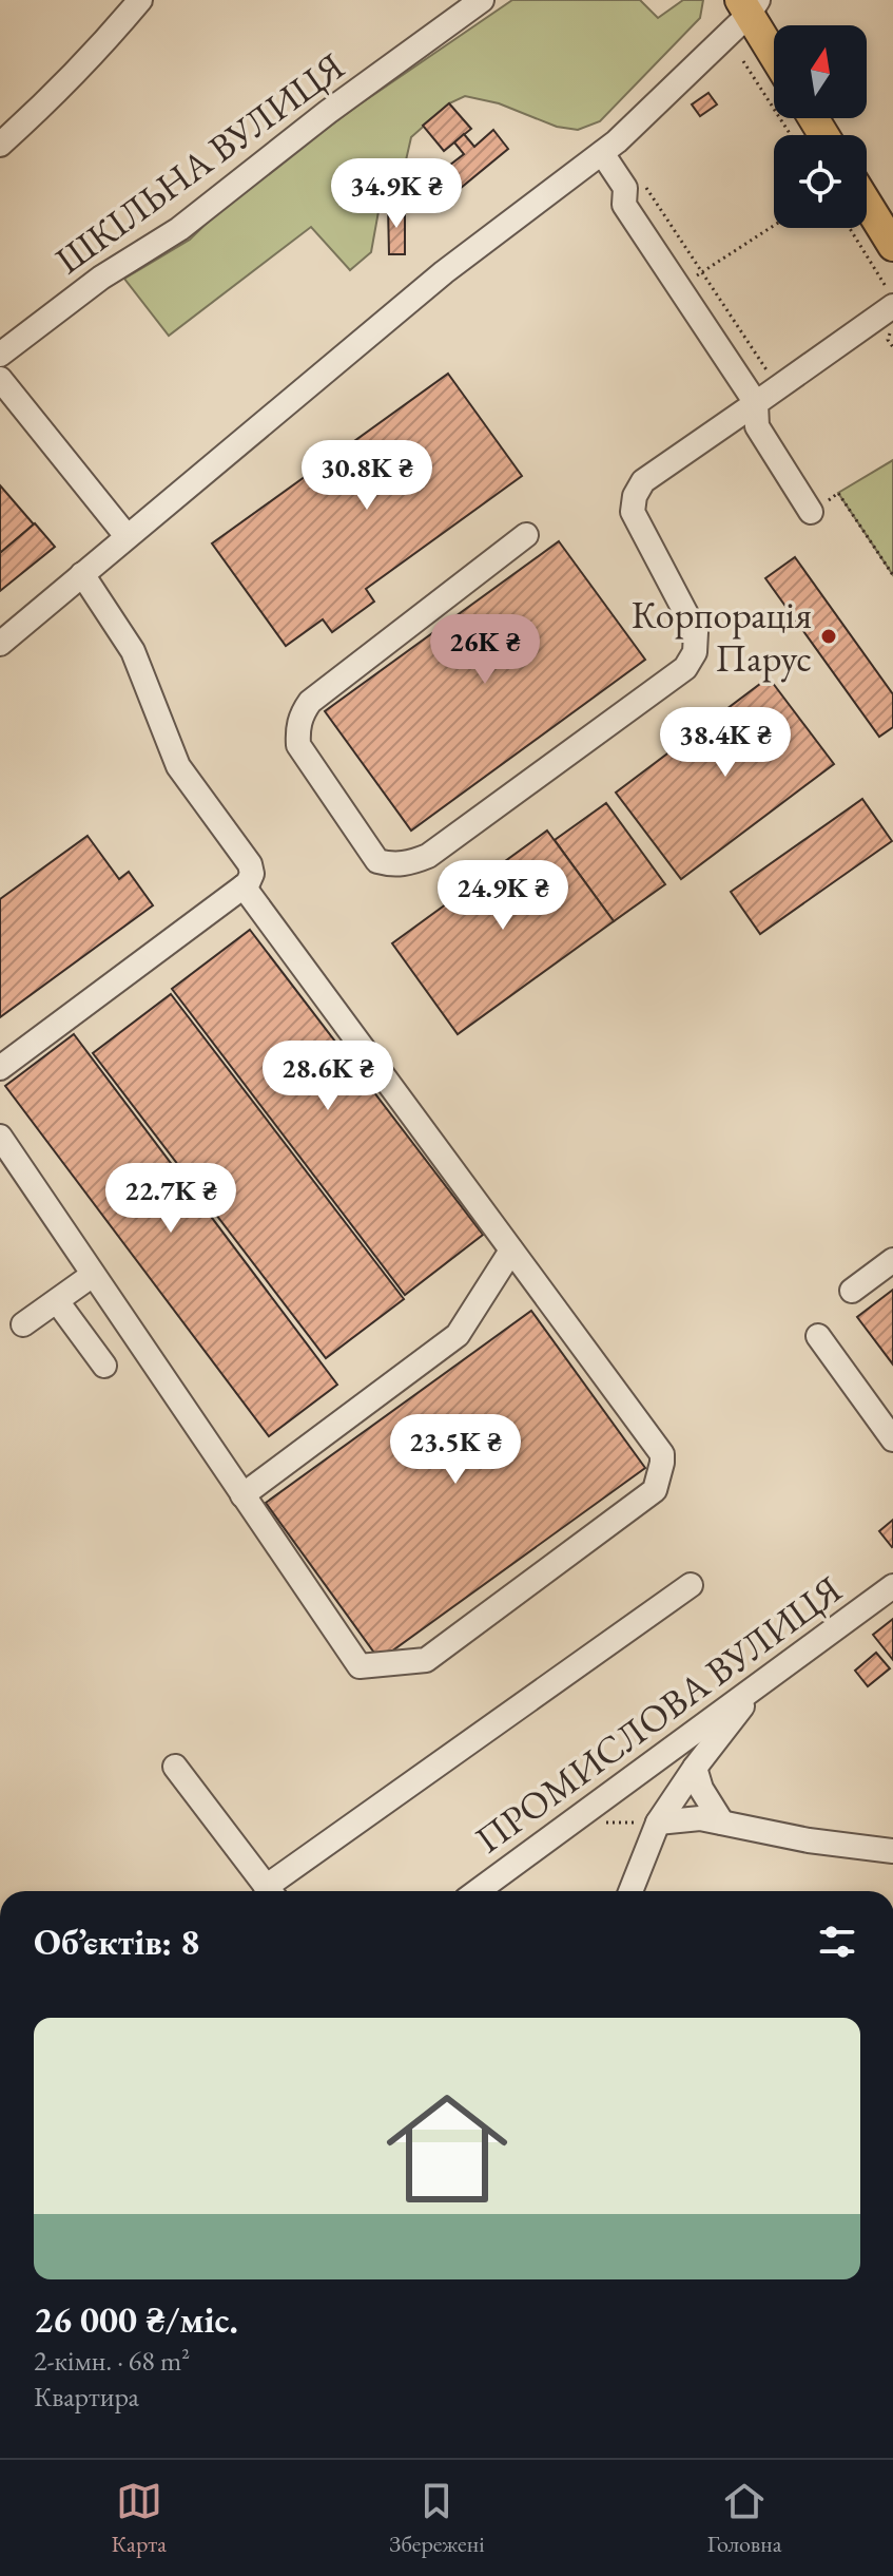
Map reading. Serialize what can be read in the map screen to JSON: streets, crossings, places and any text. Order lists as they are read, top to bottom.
{
  "streets": {
    "street": ["ШКІЛЬНА ВУЛИЦЯ", "ПРОМИСЛОВА ВУЛИЦЯ"]
  },
  "places": ["Корпорація Парус"],
  "north": "top",
  "page": {
    "price": [
      "34.9K ₴",
      "30.8K ₴",
      "26K ₴",
      "38.4K ₴",
      "24.9K ₴",
      "28.6K ₴",
      "22.7K ₴",
      "23.5K ₴"
    ],
    "heading": "Об’єктів: 8",
    "list": [
      {
        "name": "26 000 ₴/міс.",
        "note": "2-кімн. · 68 m² · Квартира"
      }
    ],
    "tabs": ["Карта", "Збережені", "Головна"]
  }
}
